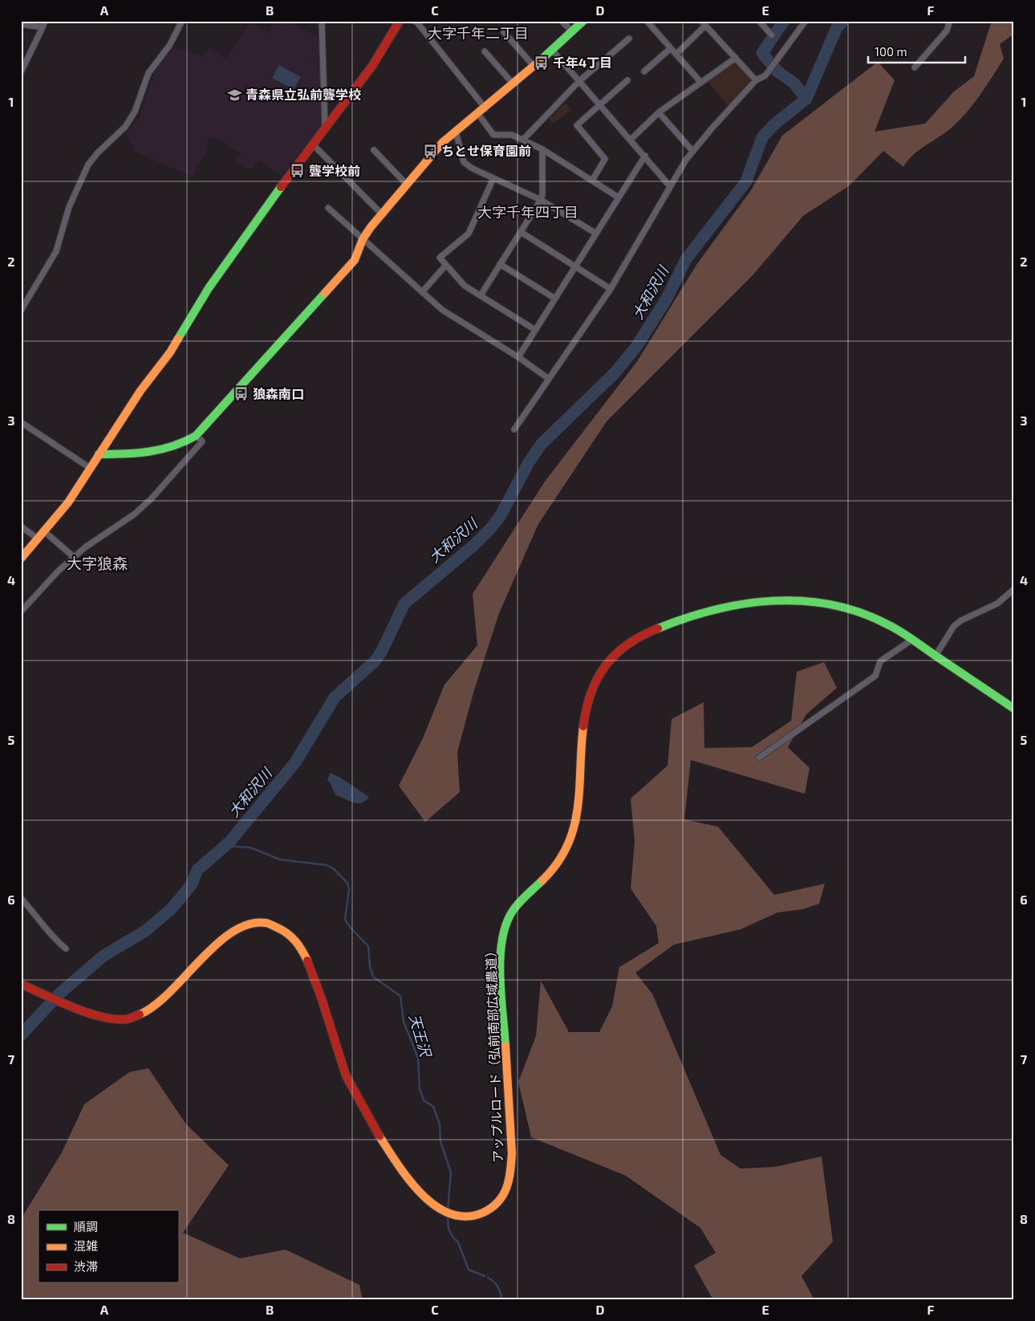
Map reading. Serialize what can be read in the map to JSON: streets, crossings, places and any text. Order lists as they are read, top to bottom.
{
  "streets": {
    "street": ["アップルロード（弘前南部広域農道）"]
  },
  "districts": ["大字千年二丁目", "大字千年四丁目", "大字狼森"],
  "water": ["大和沢川", "天王沢"],
  "places": {
    "bus stop": [
      "千年4丁目",
      "ちとせ保育園前",
      "聾学校前",
      "狼森南口"
    ],
    "school or university": ["青森県立弘前聾学校"]
  },
  "legend": ["順調", "混雑", "渋滞"],
  "scale_bar": "100 m",
  "grid": {
    "columns": [
      "A",
      "B",
      "C",
      "D",
      "E",
      "F"
    ],
    "rows": [
      "1",
      "2",
      "3",
      "4",
      "5",
      "6",
      "7",
      "8"
    ]
  }
}
